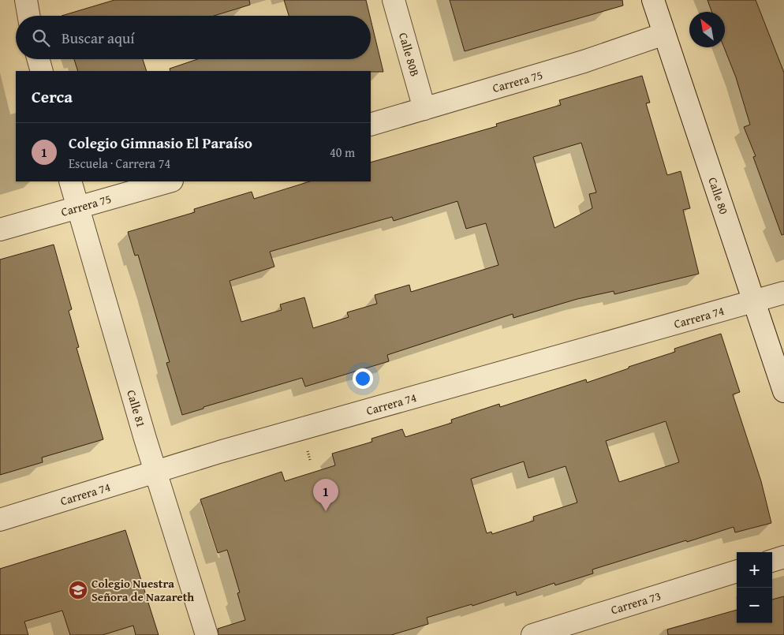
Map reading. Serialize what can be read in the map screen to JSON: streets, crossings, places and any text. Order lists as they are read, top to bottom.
{
  "streets": {
    "street": [
      "Calle 80B",
      "Carrera 75",
      "Calle 80",
      "Carrera 74",
      "Calle 81",
      "Carrera 73"
    ]
  },
  "crossings": [
    ["Calle 80B", "Carrera 75"],
    ["Carrera 75", "Calle 80"],
    ["Carrera 75", "Calle 81"],
    ["Calle 80", "Carrera 74"],
    ["Carrera 74", "Calle 81"]
  ],
  "places": {
    "school or university": ["Colegio Nuestra Señora de Nazareth"]
  },
  "north": "top left",
  "page": {
    "search": "Buscar aquí",
    "heading": "Cerca",
    "list": [
      {
        "mark": "1",
        "name": "Colegio Gimnasio El Paraíso",
        "note": "Escuela · Carrera 74",
        "value": "40 m"
      }
    ],
    "pins": "1",
    "map_buttons": ["+", "−"]
  }
}
